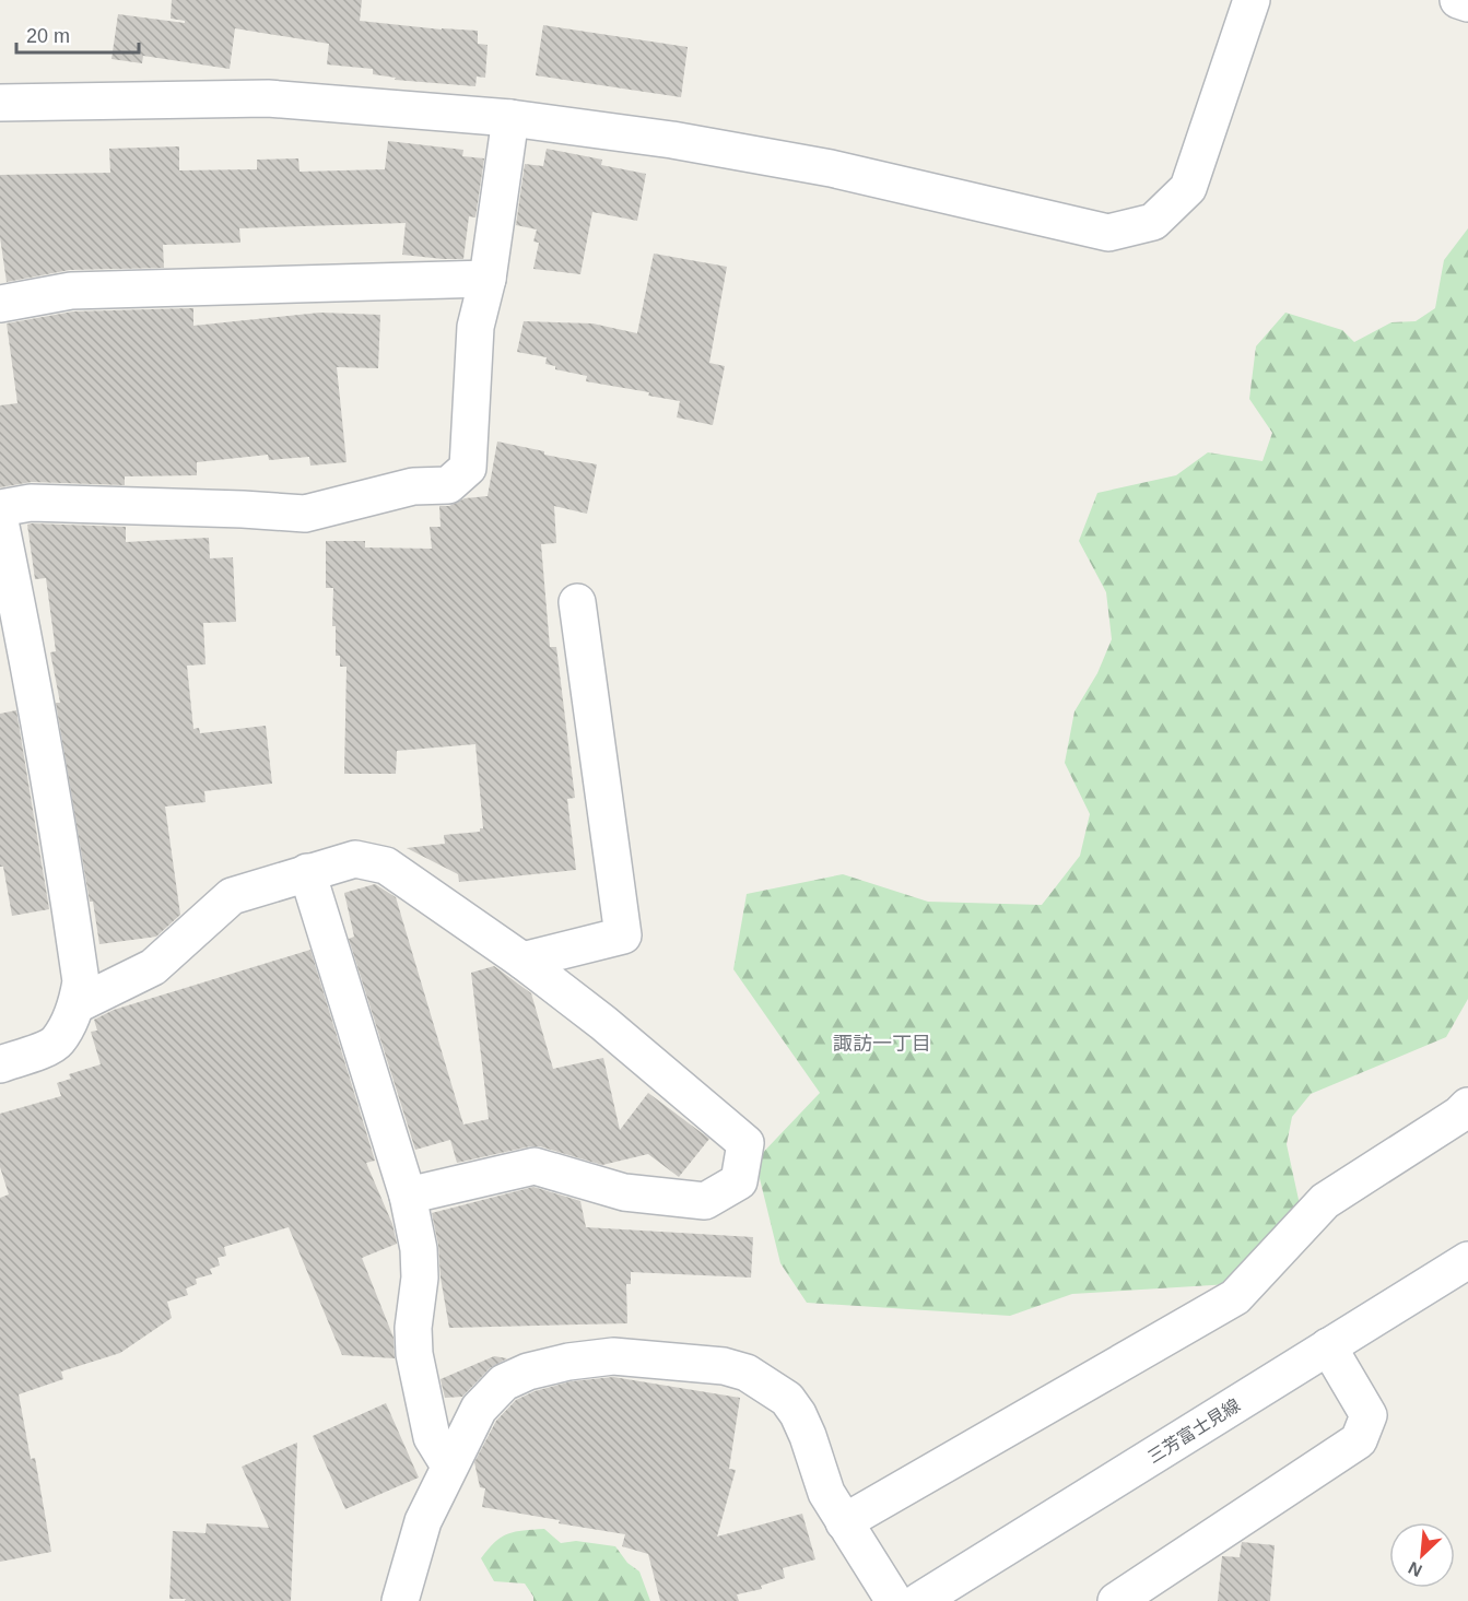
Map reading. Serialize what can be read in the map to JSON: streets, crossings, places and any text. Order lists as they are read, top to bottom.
{
  "streets": {
    "street": ["三芳富士見線"]
  },
  "districts": ["諏訪一丁目"],
  "scale_bar": "20 m",
  "north": "bottom left"
}
